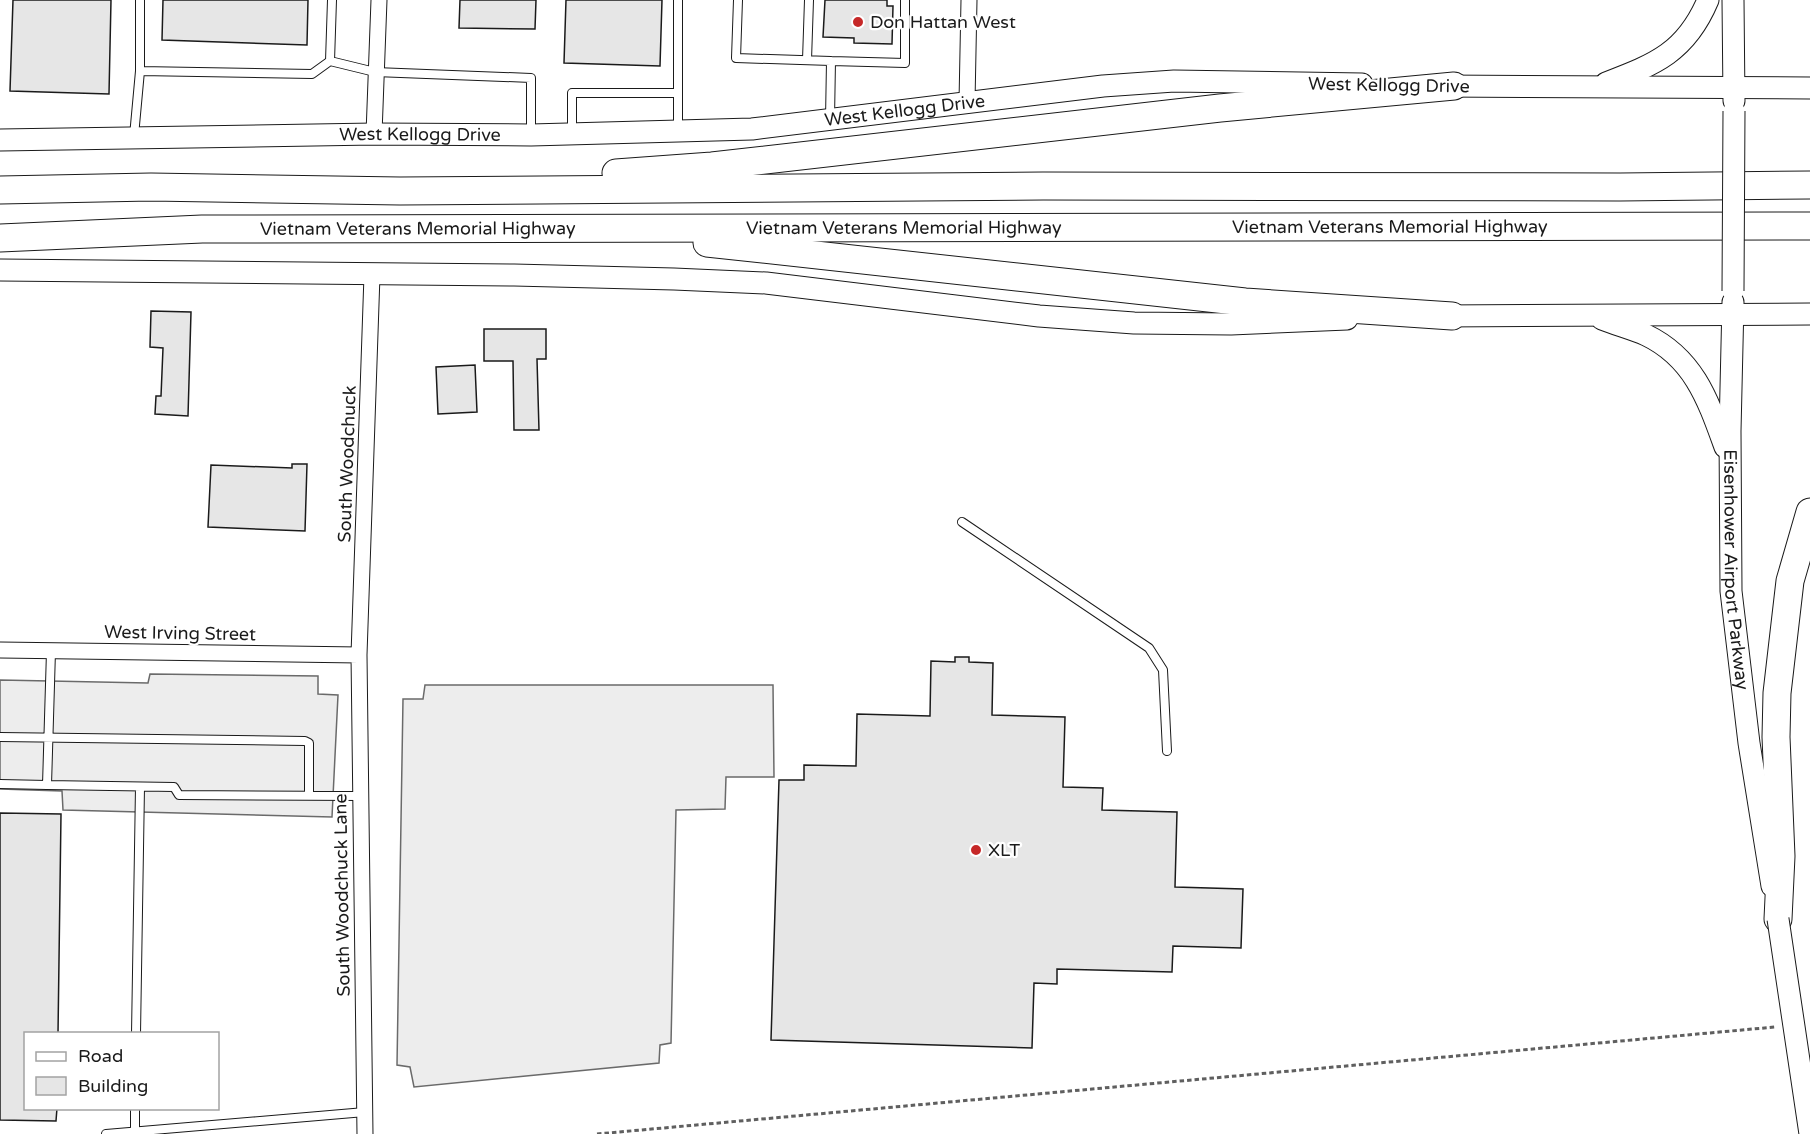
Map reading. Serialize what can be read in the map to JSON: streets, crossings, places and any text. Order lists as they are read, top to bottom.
{
  "streets": {
    "highway": ["Vietnam Veterans Memorial Highway"],
    "main road": ["West Kellogg Drive", "Eisenhower Airport Parkway"],
    "street": ["South Woodchuck", "West Irving Street", "South Woodchuck Lane"]
  },
  "crossings": [
    ["West Kellogg Drive", "Eisenhower Airport Parkway"],
    ["South Woodchuck", "West Irving Street"],
    ["South Woodchuck", "South Woodchuck Lane"],
    ["West Irving Street", "South Woodchuck Lane"]
  ],
  "places": ["Don Hattan West", "XLT"],
  "legend": ["Road", "Building"]
}
